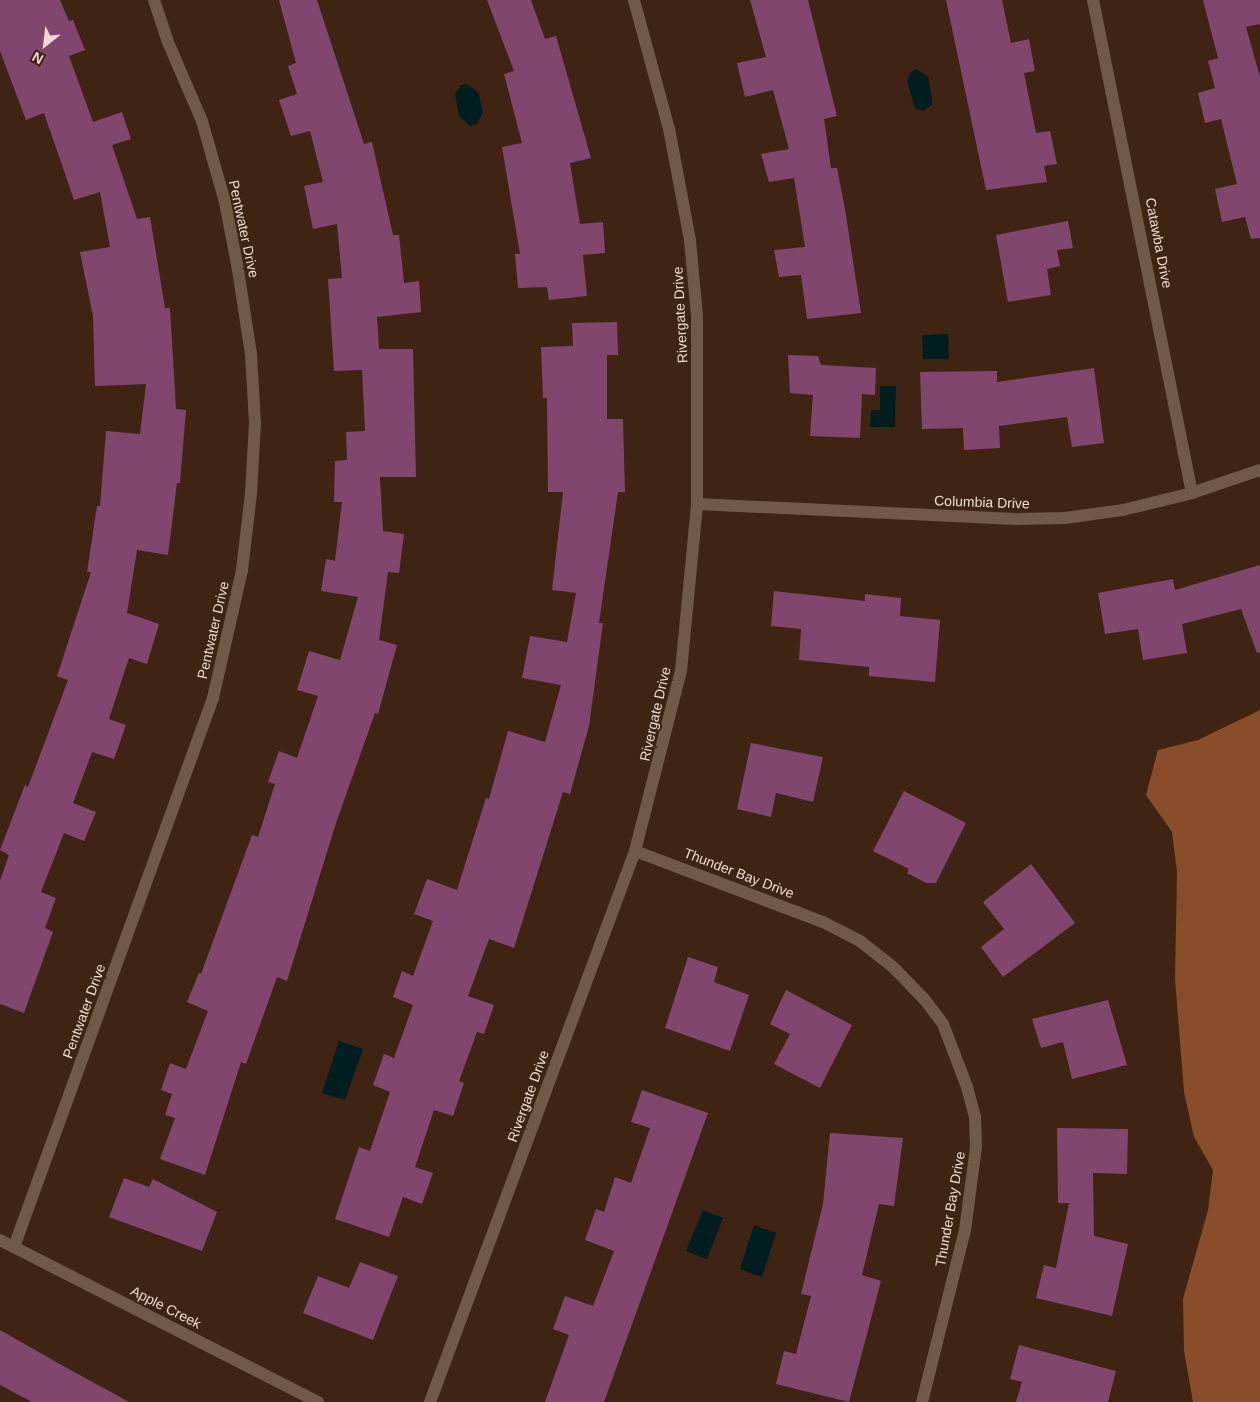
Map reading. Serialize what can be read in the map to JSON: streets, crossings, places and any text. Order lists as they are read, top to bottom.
{
  "streets": {
    "street": [
      "Pentwater Drive",
      "Catawba Drive",
      "Rivergate Drive",
      "Columbia Drive",
      "Thunder Bay Drive",
      "Apple Creek"
    ]
  },
  "crossings": [
    ["Pentwater Drive", "Apple Creek"],
    ["Catawba Drive", "Columbia Drive"],
    ["Rivergate Drive", "Columbia Drive"],
    ["Rivergate Drive", "Thunder Bay Drive"]
  ],
  "north": "bottom left"
}
